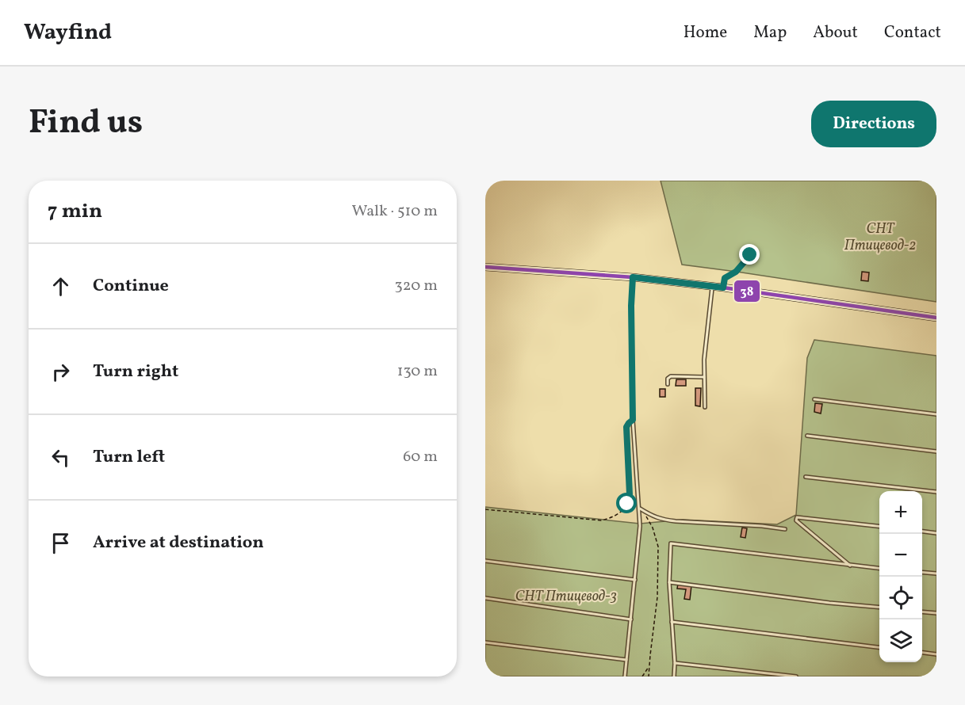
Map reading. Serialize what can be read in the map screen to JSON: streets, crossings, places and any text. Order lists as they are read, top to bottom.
{
  "parks": ["СНТ Птицевод-2", "СНТ Птицевод-3"],
  "lines": ["transit line 38"],
  "page": {
    "header": "Wayfind",
    "nav": [
      "Home",
      "Map",
      "About",
      "Contact"
    ],
    "title": "Find us",
    "buttons": "Directions",
    "heading": ["7 min", "Walk · 510 m"],
    "list": [
      ["Continue", "320 m"],
      ["Turn right", "130 m"],
      ["Turn left", "60 m"],
      "Arrive at destination"
    ],
    "map_buttons": ["+", "−"]
  }
}
